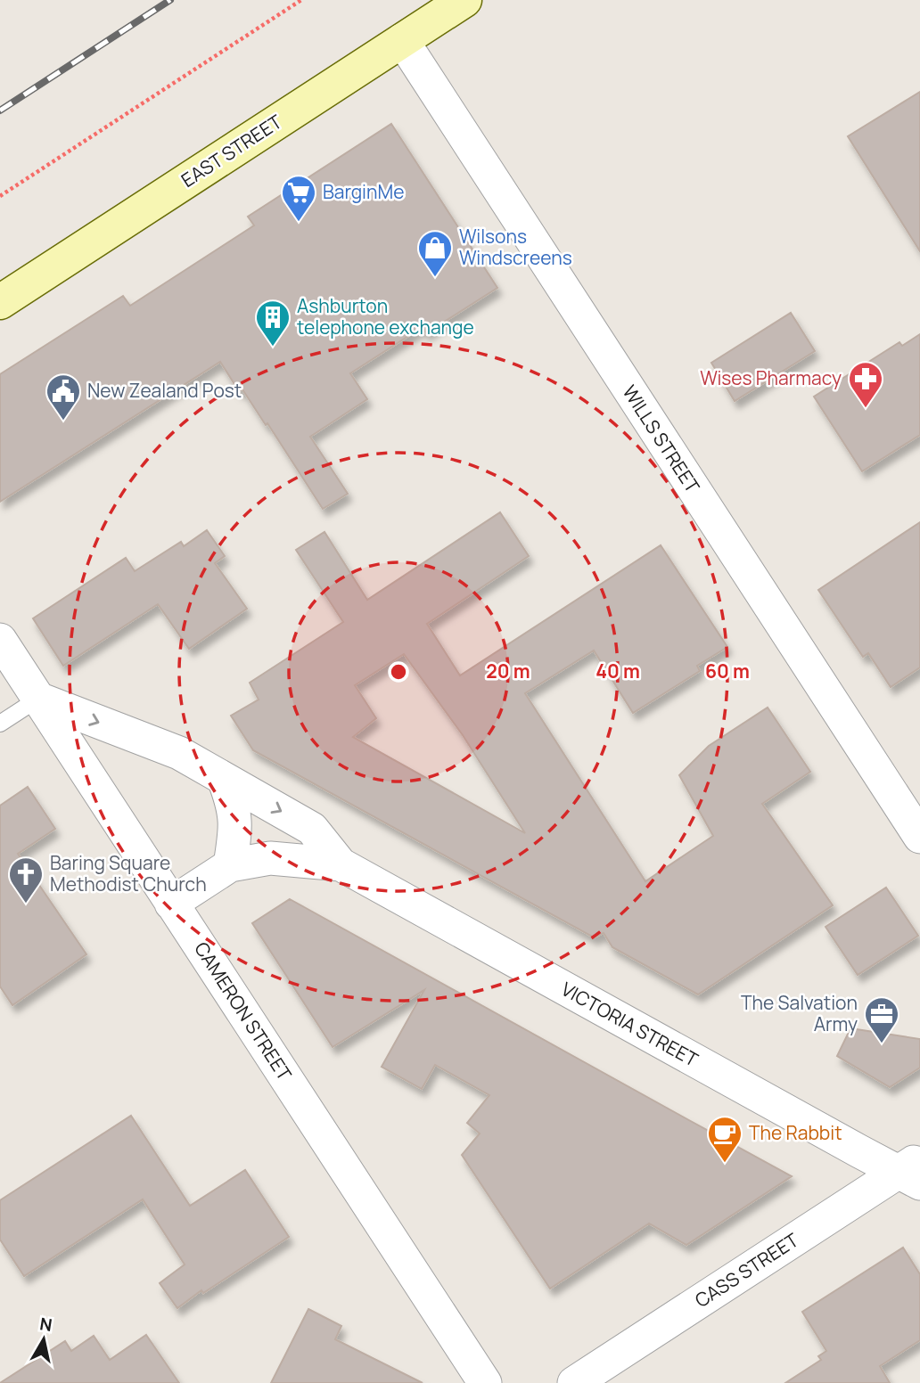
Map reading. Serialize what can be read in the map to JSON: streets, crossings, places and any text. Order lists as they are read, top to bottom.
{
  "streets": {
    "main road": ["EAST STREET"],
    "street": [
      "WILLS STREET",
      "CAMERON STREET",
      "VICTORIA STREET",
      "CASS STREET"
    ]
  },
  "crossings": [
    ["EAST STREET", "WILLS STREET"],
    ["CAMERON STREET", "VICTORIA STREET"],
    ["VICTORIA STREET", "CASS STREET"]
  ],
  "places": {
    "supermarket": ["BarginMe"],
    "shop": ["Wilsons Windscreens"],
    "building": ["Ashburton telephone exchange"],
    "pharmacy": ["Wises Pharmacy"],
    "public building": ["New Zealand Post"],
    "church": ["Baring Square Methodist Church"],
    "office": ["The Salvation Army"],
    "cafe": ["The Rabbit"]
  },
  "north": "top",
  "rings": ["20 m", "40 m", "60 m"]
}
